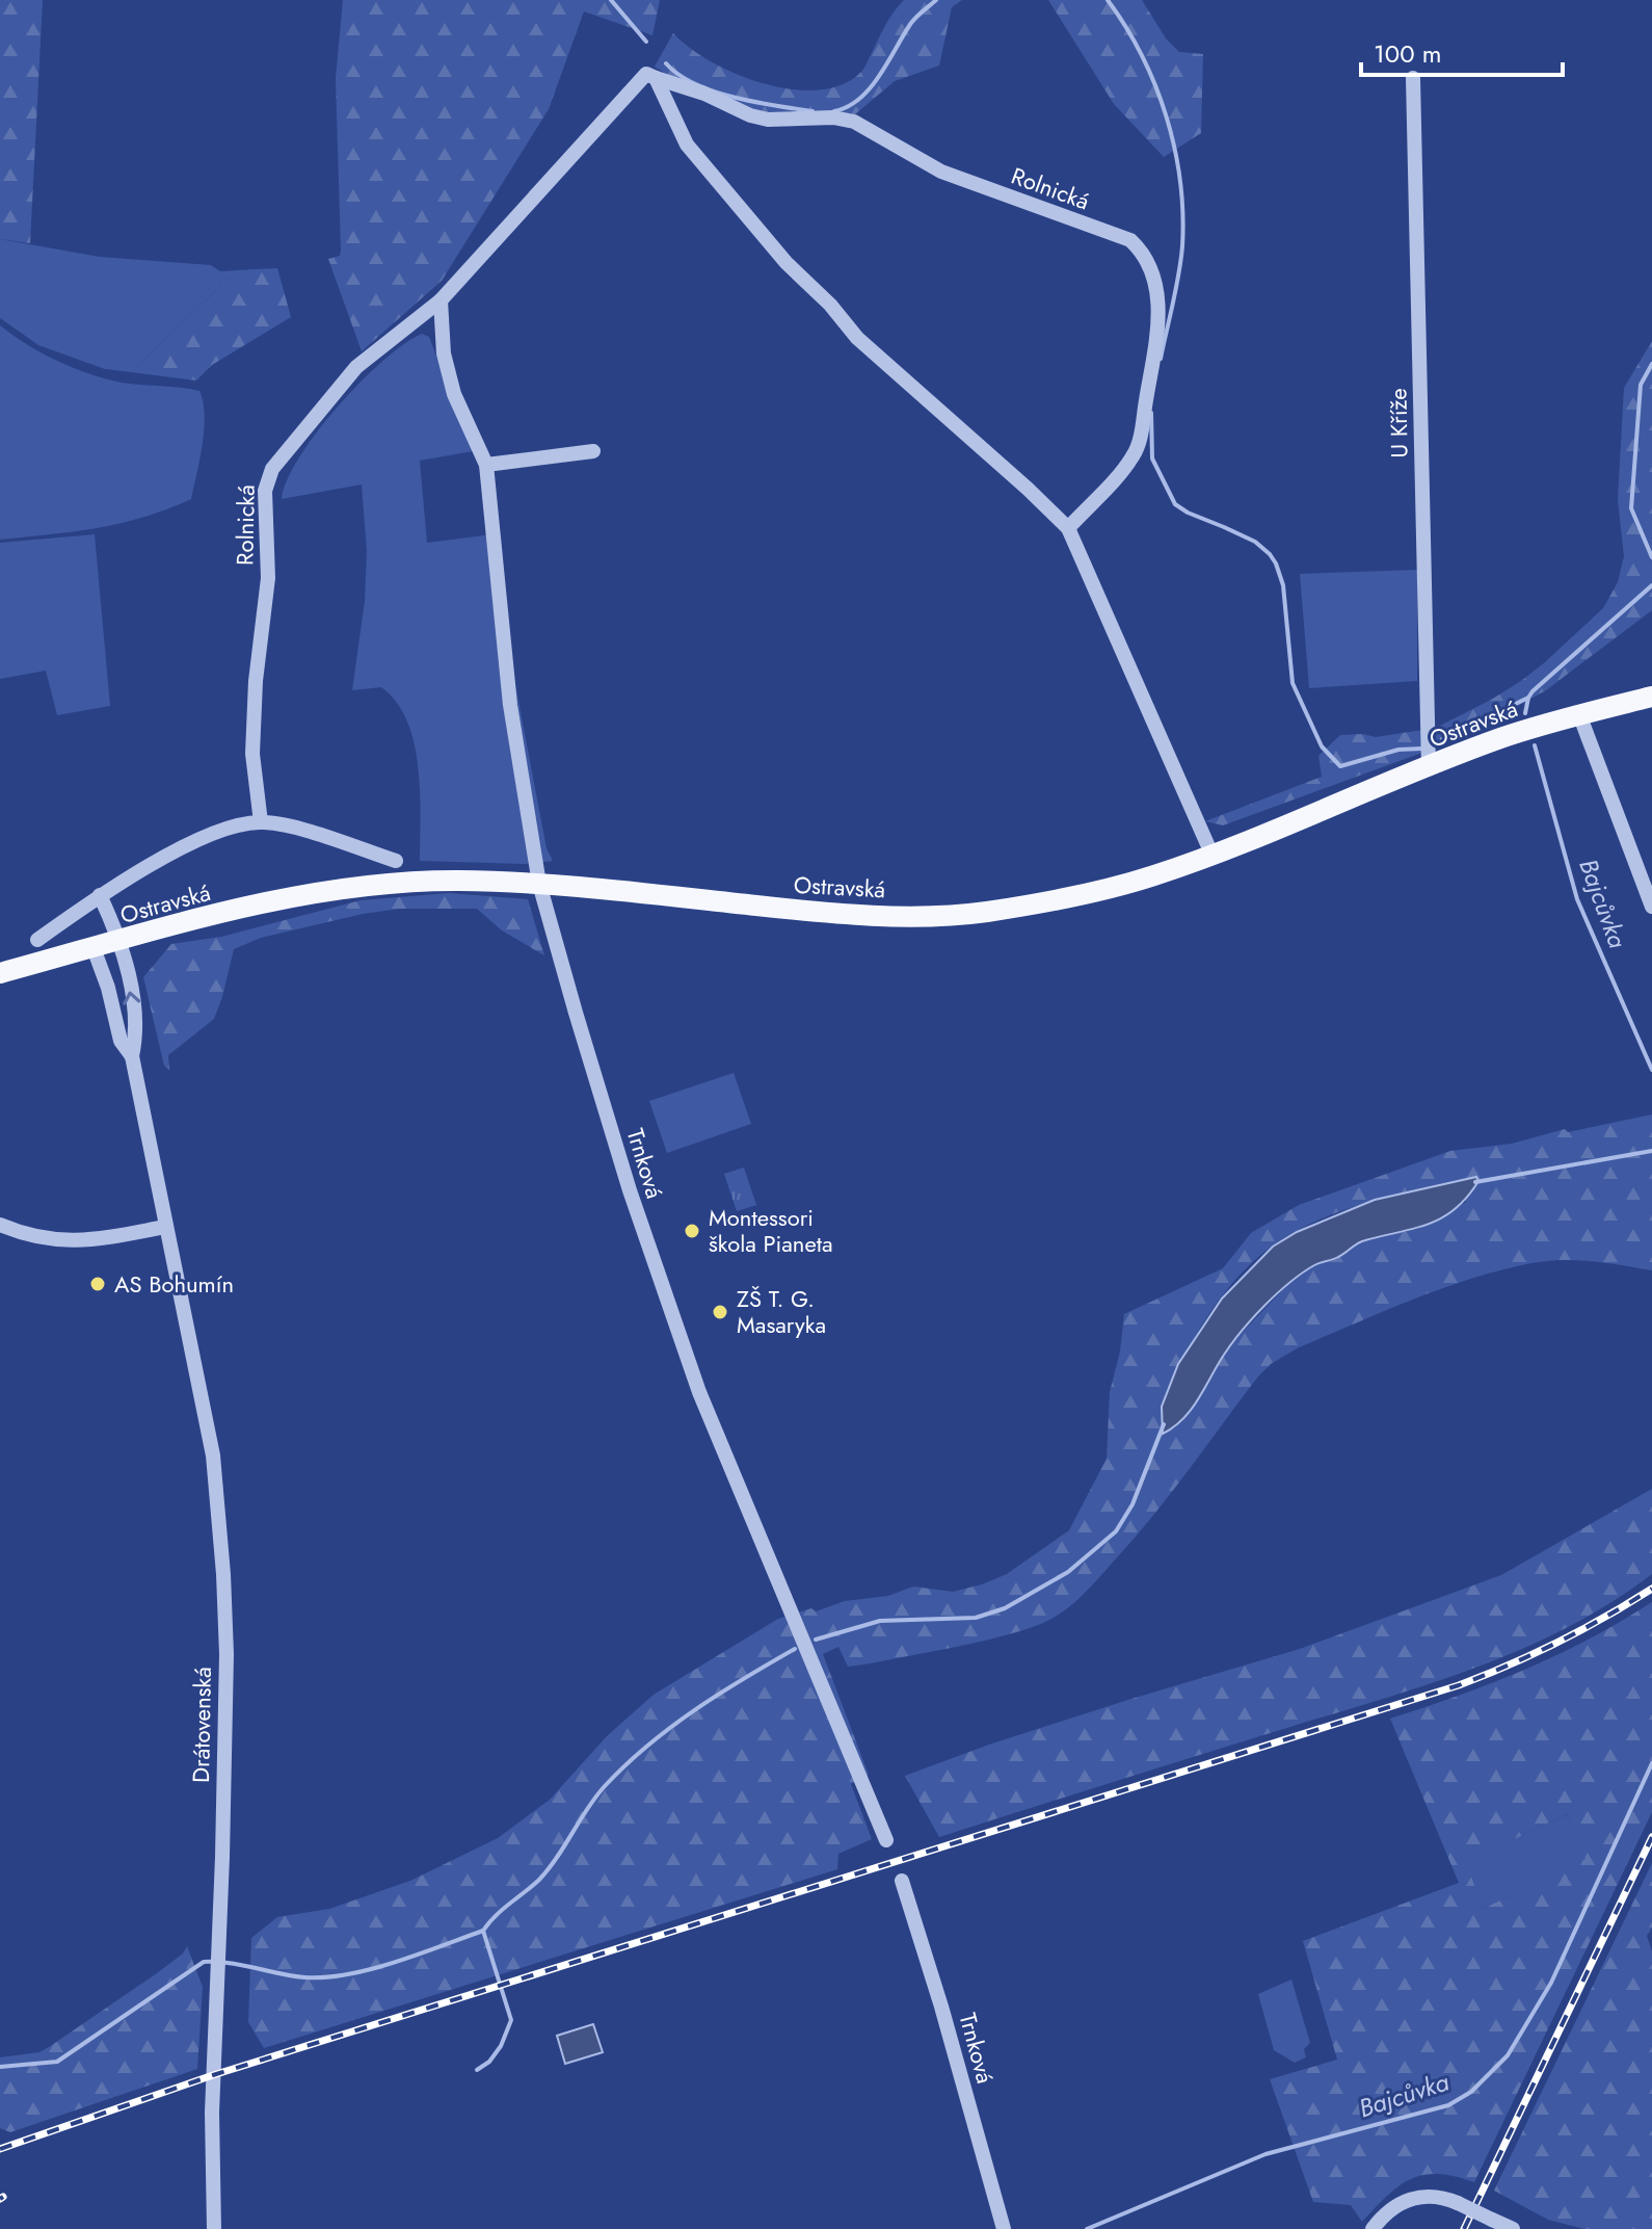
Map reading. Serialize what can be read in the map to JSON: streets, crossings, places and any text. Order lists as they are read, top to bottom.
{
  "streets": {
    "main road": ["Ostravská"],
    "street": [
      "Rolnická",
      "U Kříže",
      "Trnková",
      "Drátovenská"
    ]
  },
  "crossings": [
    ["Rolnická", "Ostravská"],
    ["U Kříže", "Ostravská"],
    ["Ostravská", "Trnková"],
    ["Ostravská", "Drátovenská"]
  ],
  "water": ["Bajcůvka"],
  "places": ["Montessori škola Pianeta", "AS Bohumín", "ZŠ T. G. Masaryka"],
  "scale_bar": "100 m"
}
